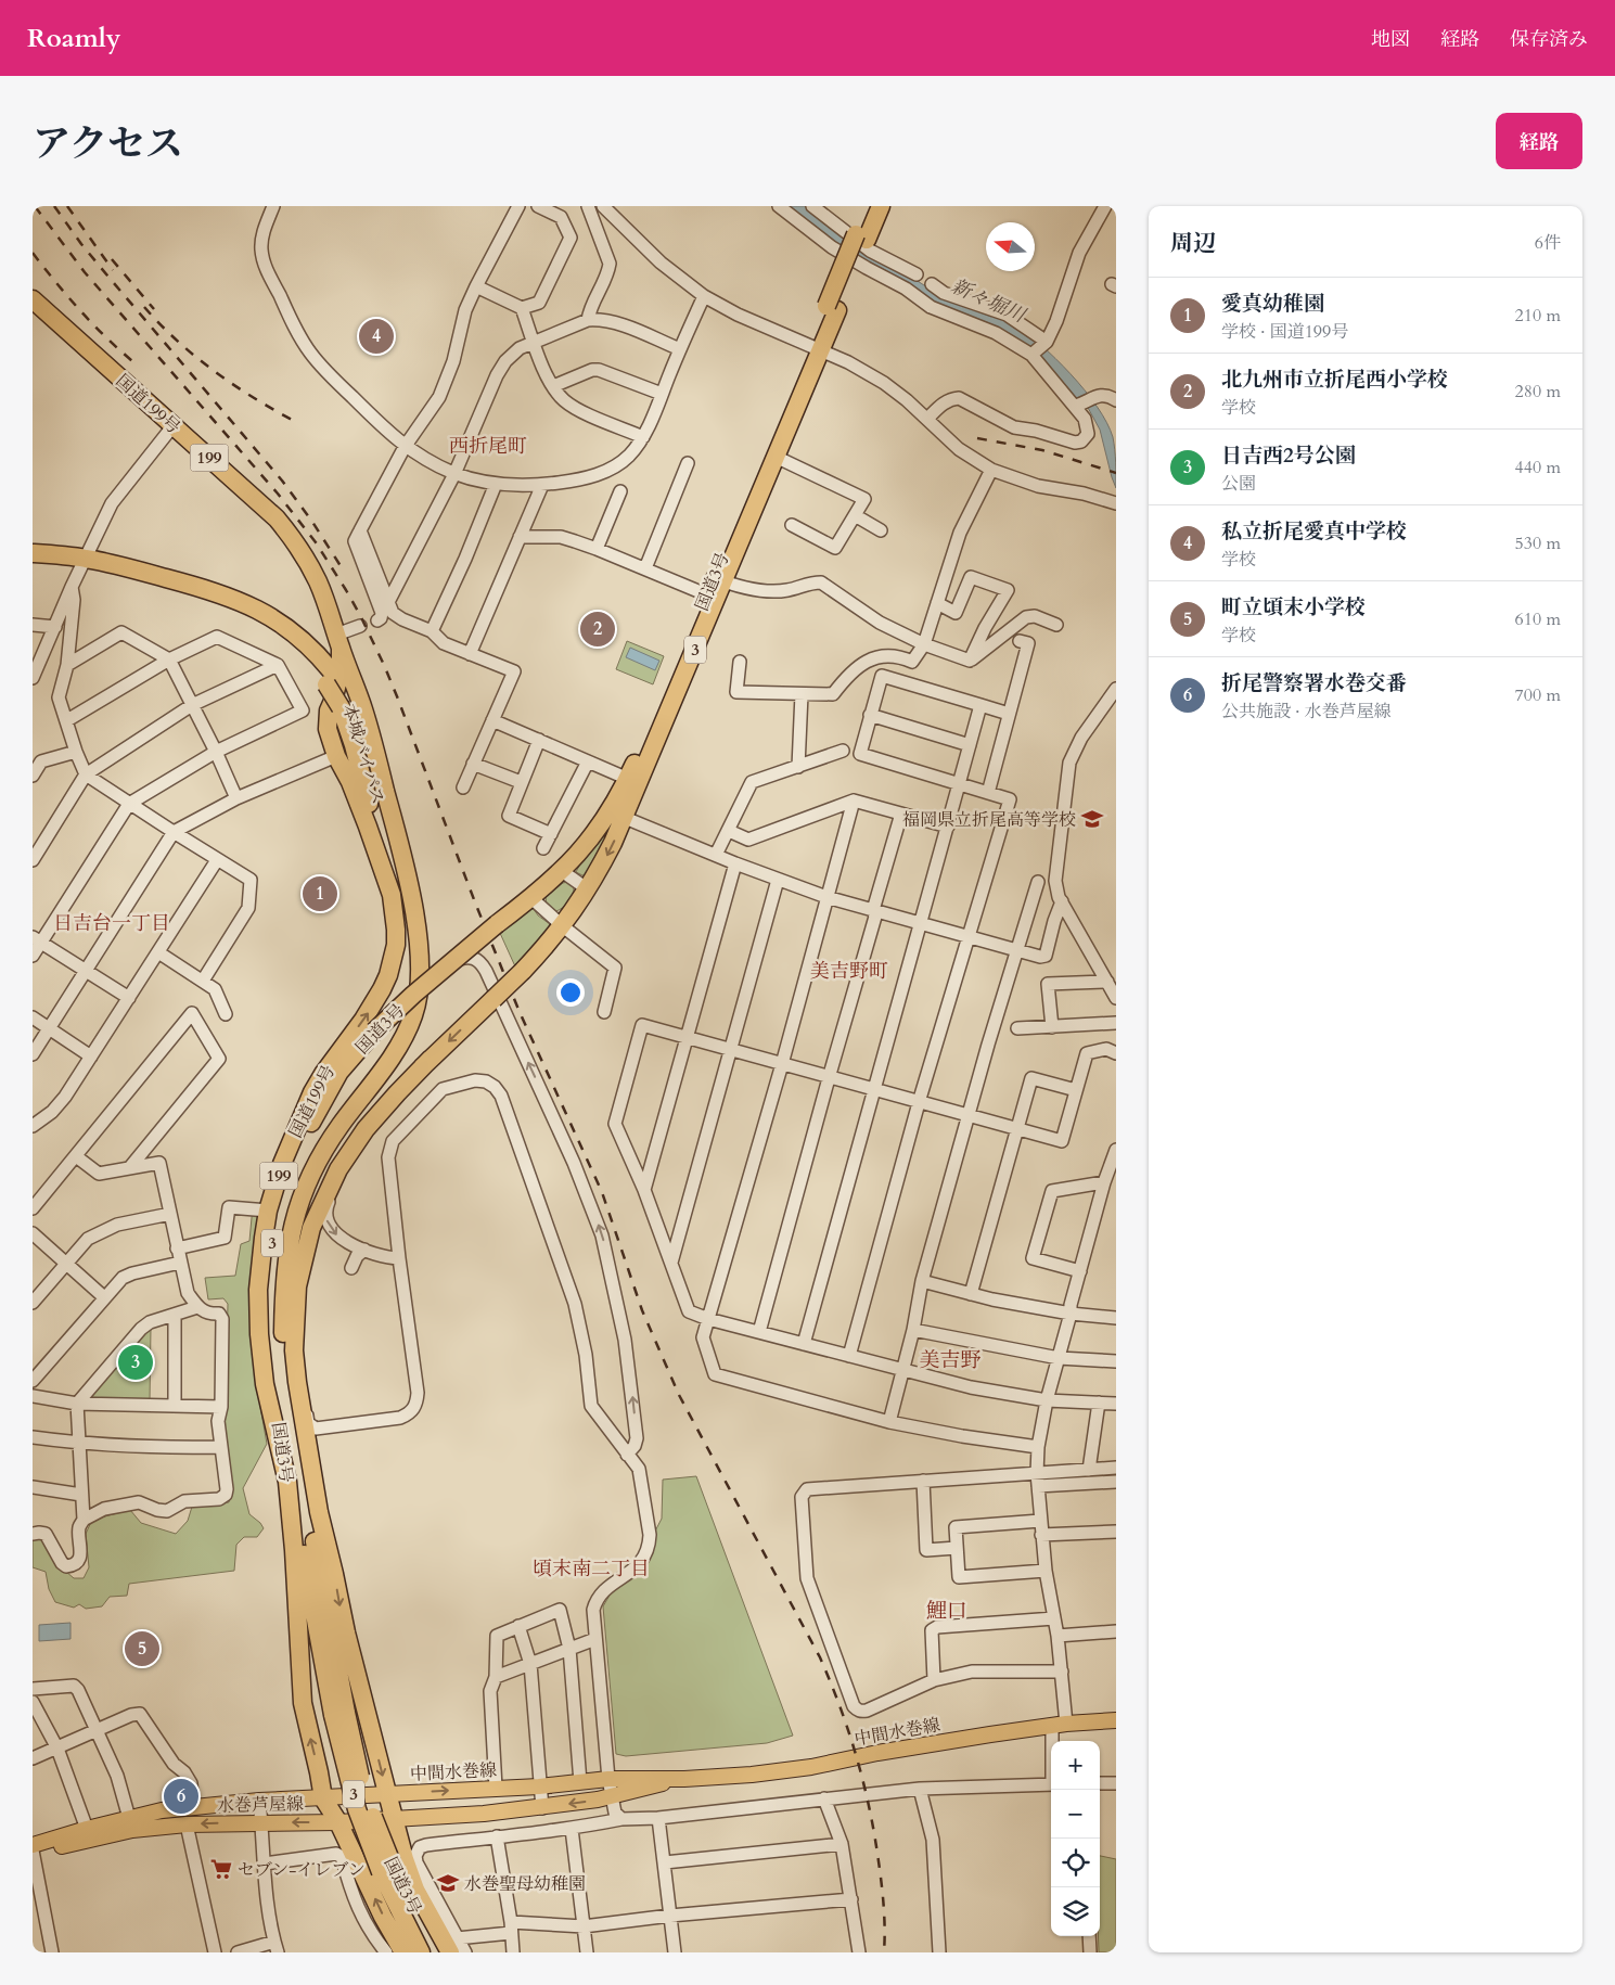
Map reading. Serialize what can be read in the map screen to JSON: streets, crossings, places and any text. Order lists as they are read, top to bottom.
{
  "streets": {
    "highway": [
      "国道199号",
      "199",
      "国道3号",
      "3",
      "本城バイパス"
    ],
    "main road": ["中間水巻線", "水巻芦屋線"]
  },
  "crossings": [
    ["国道199号", "国道3号"],
    ["国道199号", "本城バイパス"],
    ["中間水巻線", "水巻芦屋線"]
  ],
  "districts": [
    "西折尾町",
    "日吉台一丁目",
    "美吉野町",
    "美吉野",
    "頃末南二丁目",
    "鯉口"
  ],
  "water": ["新々堀川"],
  "places": {
    "school or university": ["福岡県立折尾高等学校", "水巻聖母幼稚園"],
    "supermarket": ["セブン-イレブン"]
  },
  "north": "left",
  "page": {
    "header": "Roamly",
    "nav": ["地図", "経路", "保存済み"],
    "title": "アクセス",
    "buttons": "経路",
    "heading": ["周辺", "6件"],
    "list": [
      {
        "mark": "1",
        "name": "愛真幼稚園",
        "note": "学校 · 国道199号",
        "value": "210 m"
      },
      {
        "mark": "2",
        "name": "北九州市立折尾西小学校",
        "note": "学校",
        "value": "280 m"
      },
      {
        "mark": "3",
        "name": "日吉西2号公園",
        "note": "公園",
        "value": "440 m"
      },
      {
        "mark": "4",
        "name": "私立折尾愛真中学校",
        "note": "学校",
        "value": "530 m"
      },
      {
        "mark": "5",
        "name": "町立頃末小学校",
        "note": "学校",
        "value": "610 m"
      },
      {
        "mark": "6",
        "name": "折尾警察署水巻交番",
        "note": "公共施設 · 水巻芦屋線",
        "value": "700 m"
      }
    ],
    "pins": [
      "4",
      "2",
      "1",
      "3",
      "5",
      "6"
    ],
    "map_buttons": ["+", "−"]
  }
}
